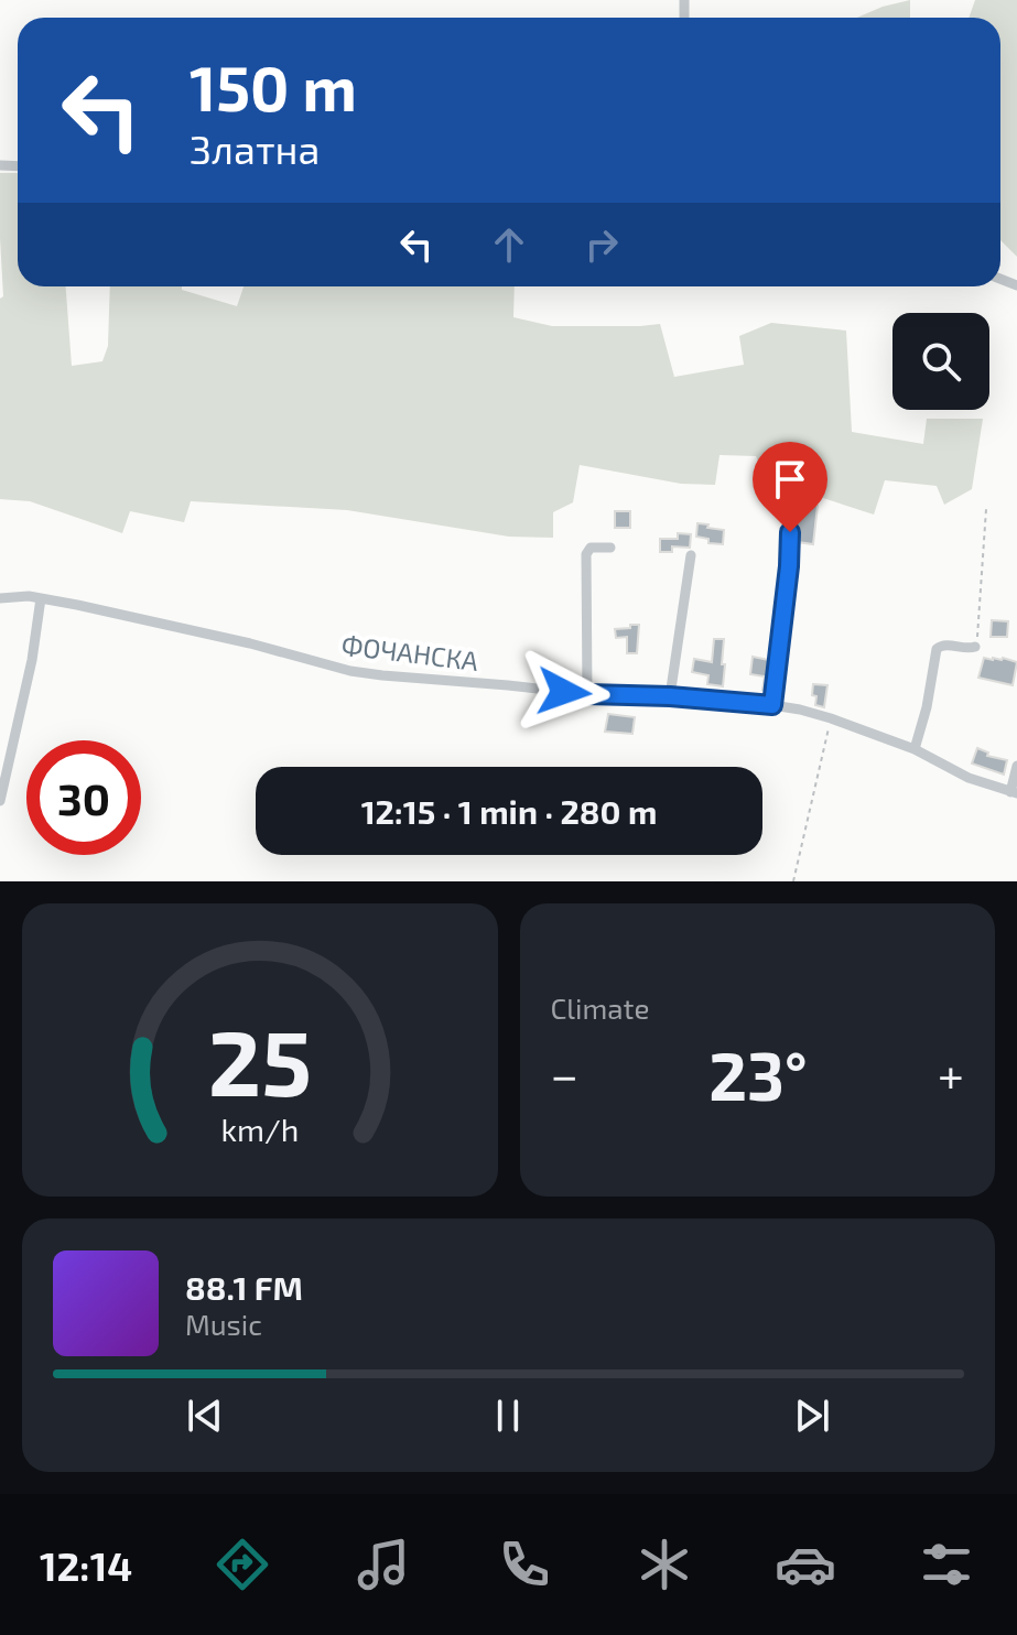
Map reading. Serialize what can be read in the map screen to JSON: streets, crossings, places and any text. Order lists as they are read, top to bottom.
{
  "streets": {
    "street": ["ФОЧАНСКА"]
  },
  "page": {
    "turn": ["150 m", "Златна"],
    "limit": "30",
    "trip": "12:15 · 1 min · 280 m",
    "tile": "Climate",
    "heat": ["−", "23°", "+"],
    "song": ["88.1 FM", "Music"],
    "tabs": "12:14",
    "gauge": ["25", "km/h"]
  }
}
